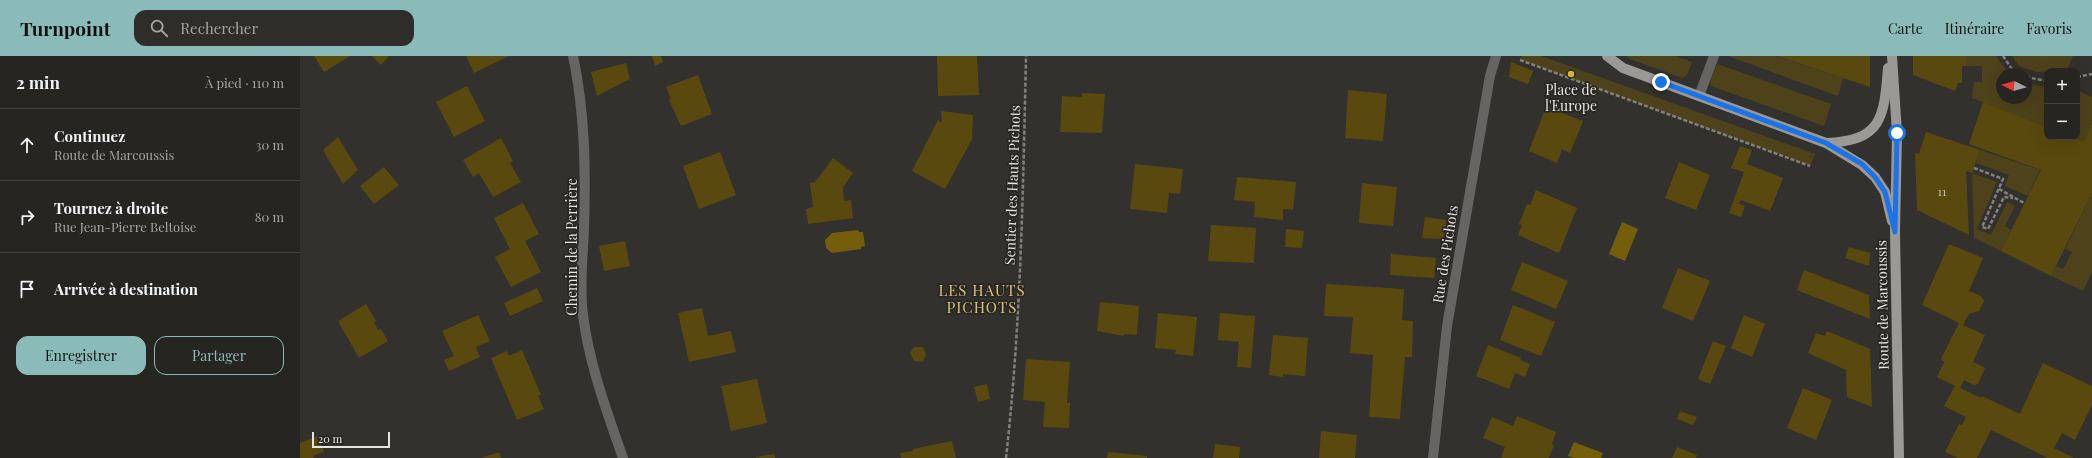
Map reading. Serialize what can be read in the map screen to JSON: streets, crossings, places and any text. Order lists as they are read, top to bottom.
{
  "streets": {
    "main road": ["Route de Marcoussis"],
    "street": ["Chemin de la Perrière", "Rue des Pichots"],
    "path": ["Sentier des Hauts Pichots"]
  },
  "districts": ["LES HAUTS PICHOTS"],
  "places": ["Place de l'Europe"],
  "house_numbers": ["11"],
  "scale_bar": "20 m",
  "north": "left",
  "page": {
    "header": "Turnpoint",
    "search": "Rechercher",
    "nav": ["Carte", "Itinéraire", "Favoris"],
    "heading": ["2 min", "À pied · 110 m"],
    "map_buttons": ["+", "−"],
    "list": [
      ["Continuez", "Route de Marcoussis", "30 m"],
      ["Tournez à droite", "Rue Jean-Pierre Beltoise", "80 m"],
      "Arrivée à destination"
    ],
    "buttons": ["Enregistrer", "Partager"],
    "scale": "20 m"
  }
}
